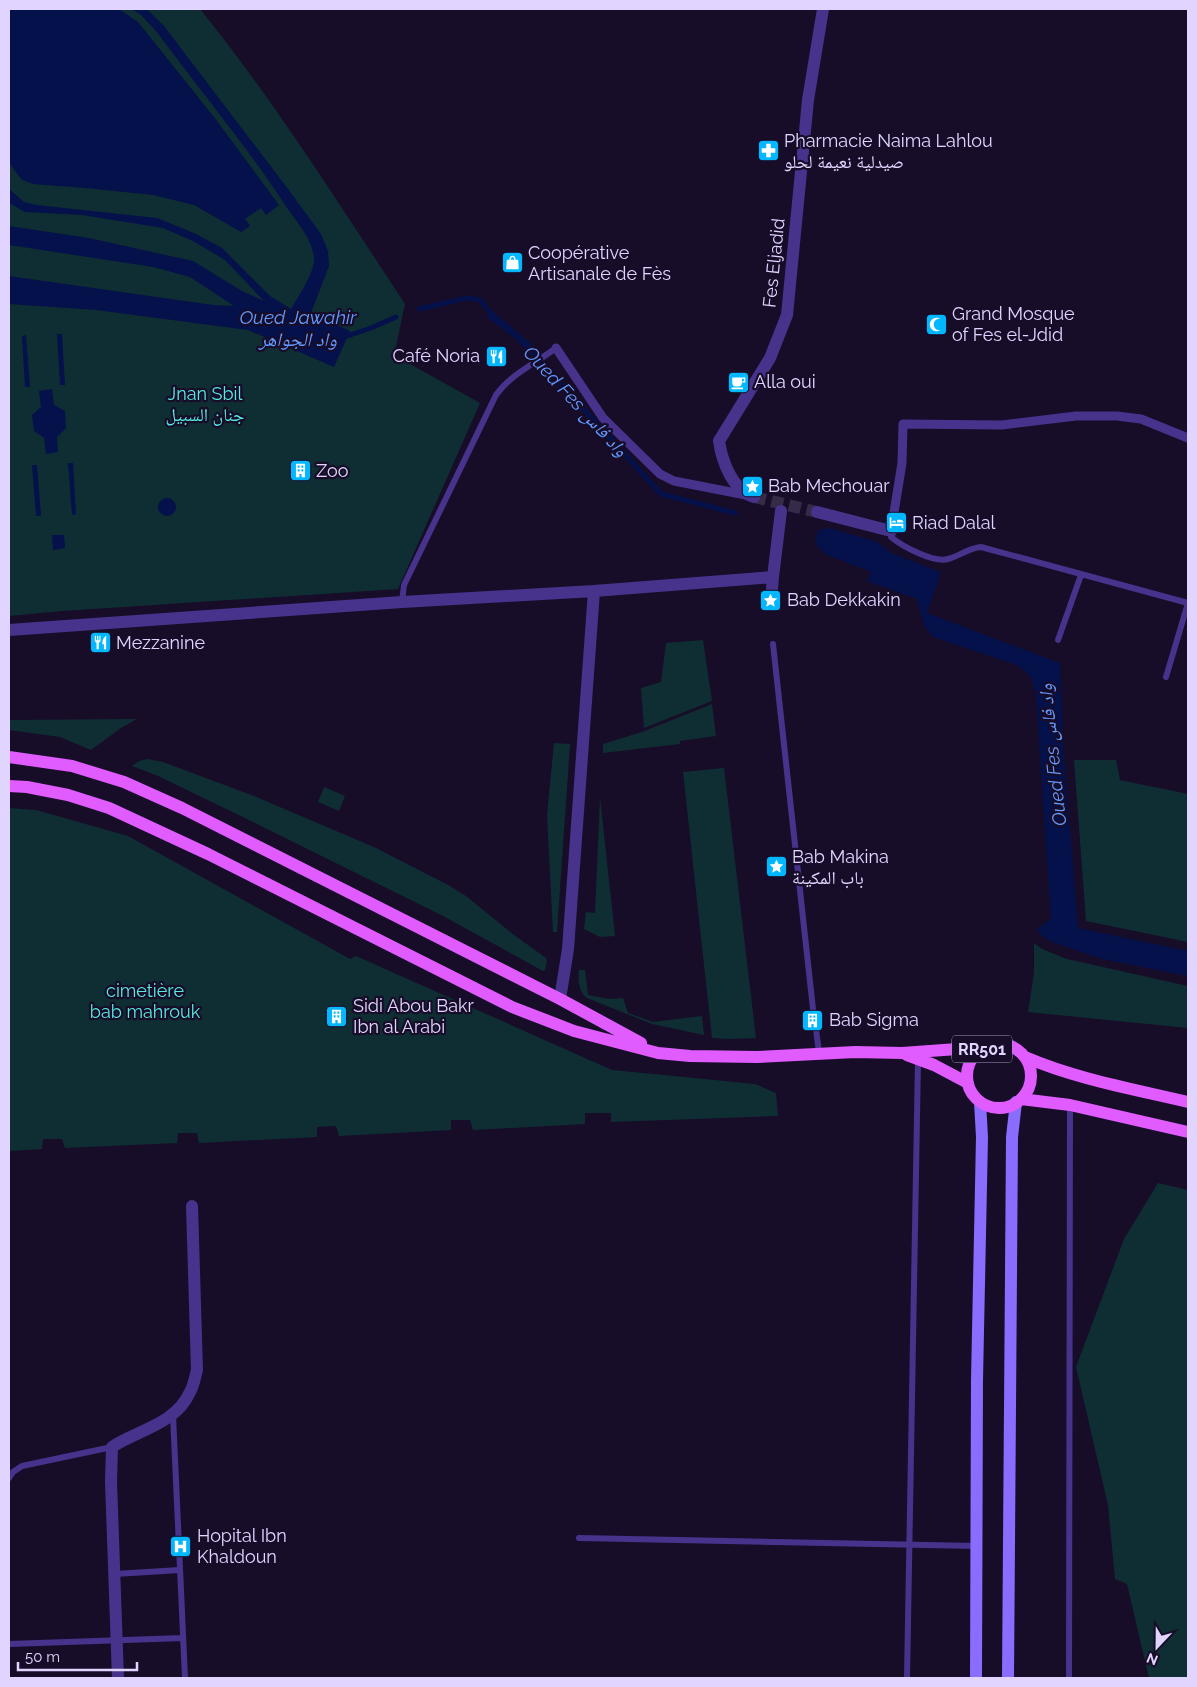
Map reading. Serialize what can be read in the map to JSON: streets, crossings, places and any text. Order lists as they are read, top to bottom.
{
  "streets": {
    "main road": ["RR501"],
    "street": ["Fes Eljadid"]
  },
  "water": ["Oued Jawahir واد الجواهر", "Oued Fes واد فاس"],
  "parks": ["Jnan Sbil جنان السبيل", "cimetière bab mahrouk"],
  "places": {
    "pharmacy": ["Pharmacie Naima Lahlou صيدلية نعيمة لحلو"],
    "shop": ["Coopérative Artisanale de Fès"],
    "mosque": ["Grand Mosque of Fes el-Jdid"],
    "restaurant": ["Café Noria", "Mezzanine"],
    "cafe": ["Alla oui"],
    "building": ["Zoo", "Sidi Abou Bakr Ibn al Arabi", "Bab Sigma"],
    "place": ["Bab Mechouar", "Bab Dekkakin", "Bab Makina باب المكينة"],
    "hotel": ["Riad Dalal"],
    "hospital": ["Hopital Ibn Khaldoun"]
  },
  "scale_bar": "50 m",
  "north": "bottom"
}
